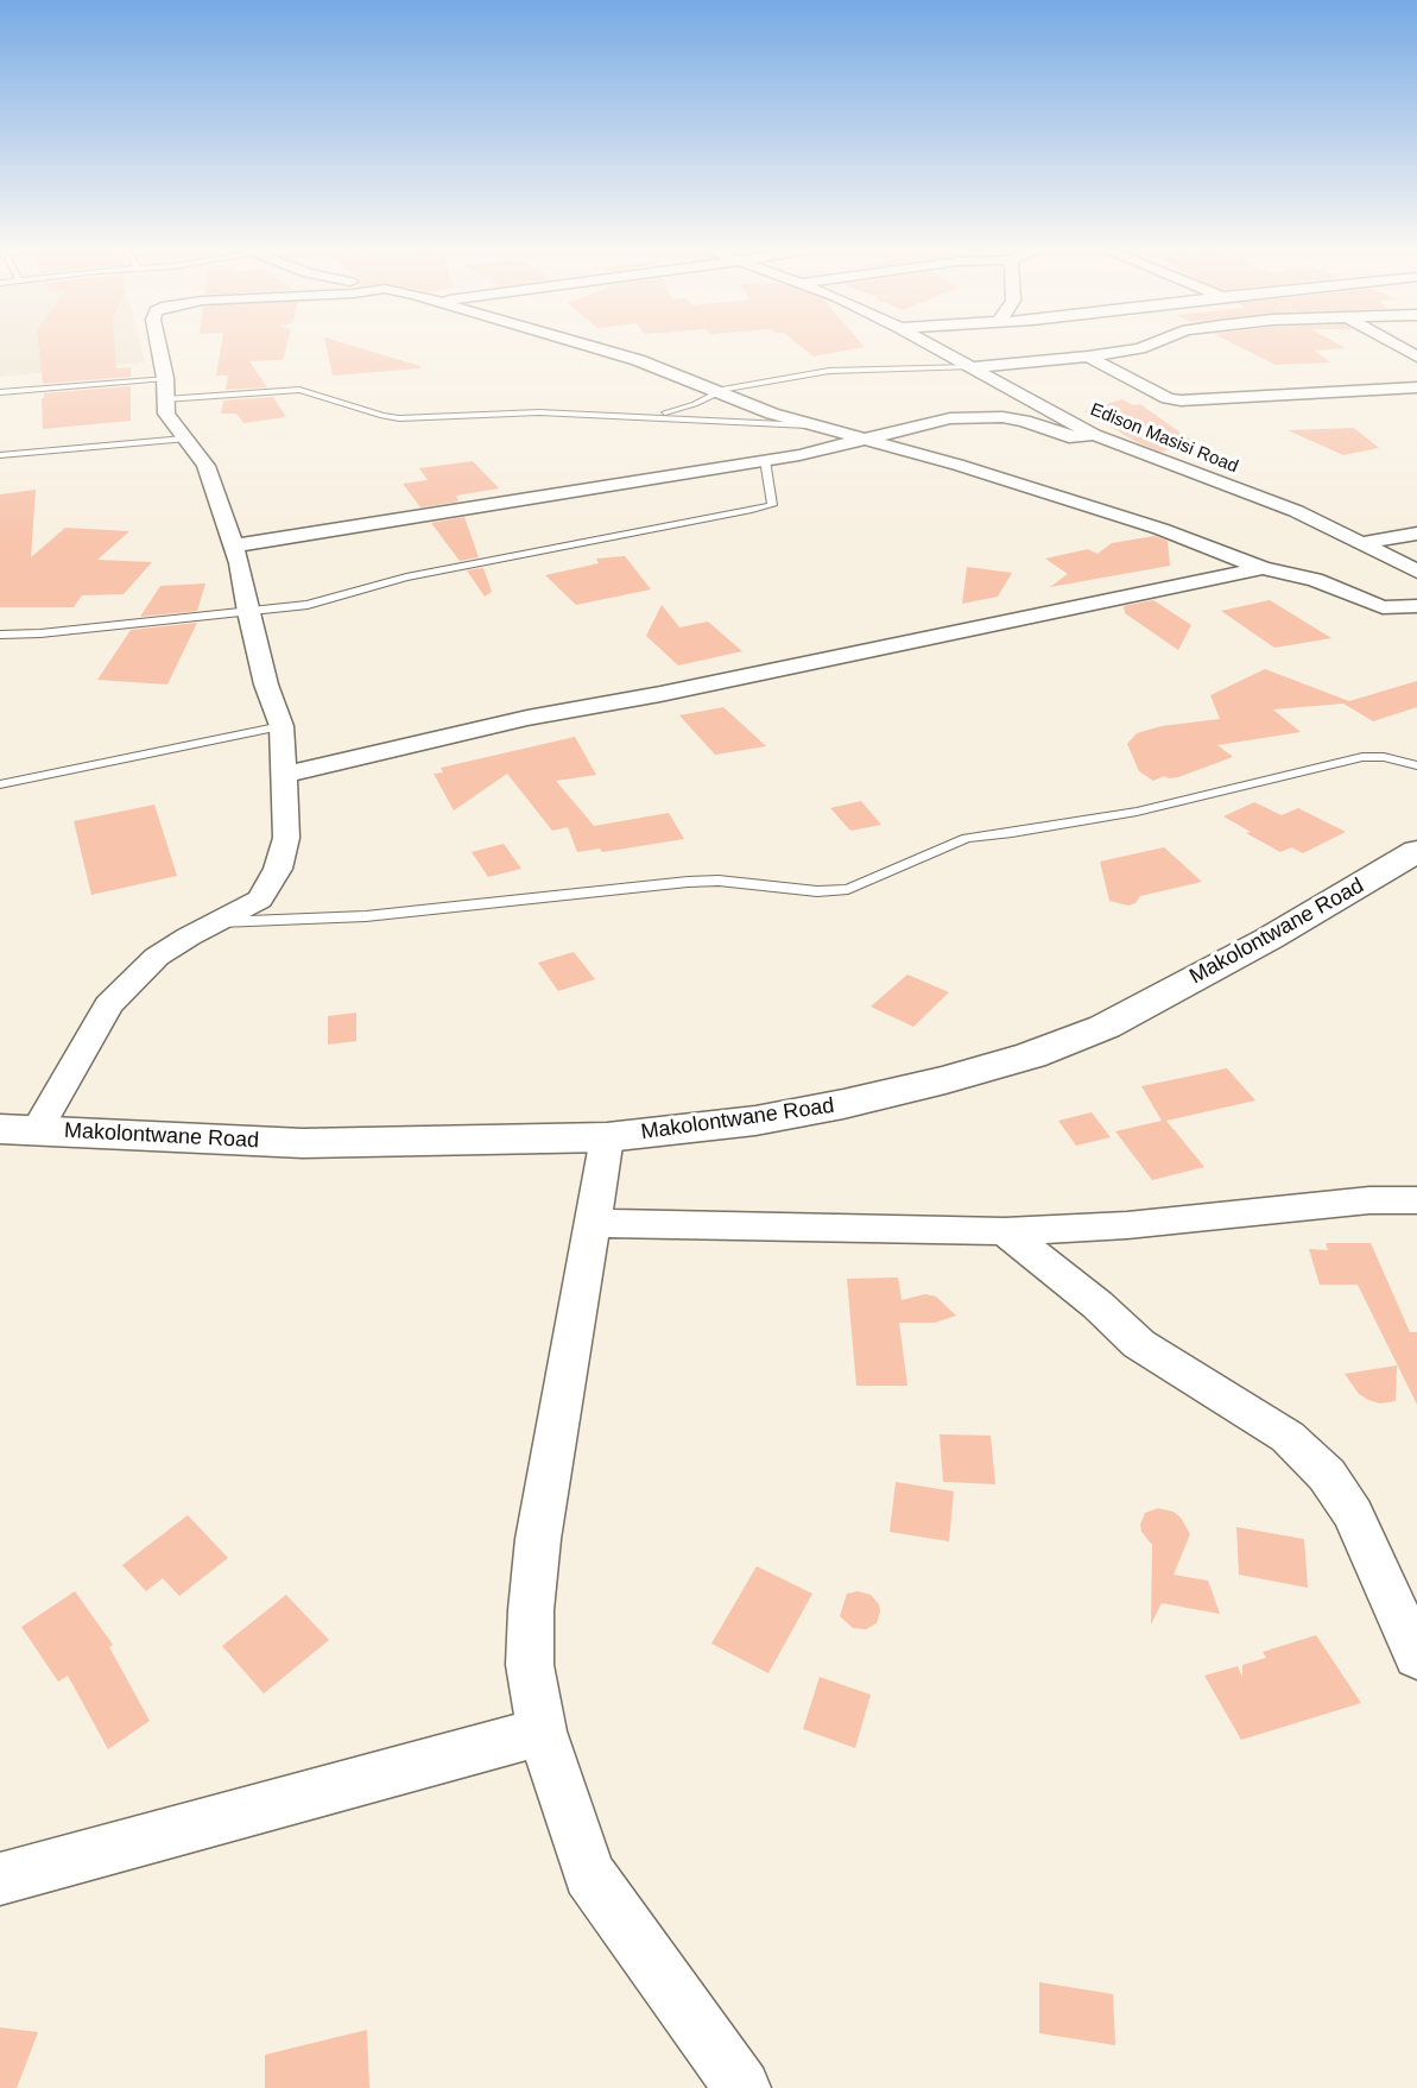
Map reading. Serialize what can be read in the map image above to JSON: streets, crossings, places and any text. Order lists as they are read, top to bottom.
{
  "streets": {
    "main road": ["Makolontwane Road"],
    "street": ["Edison Masisi Road"]
  }
}
